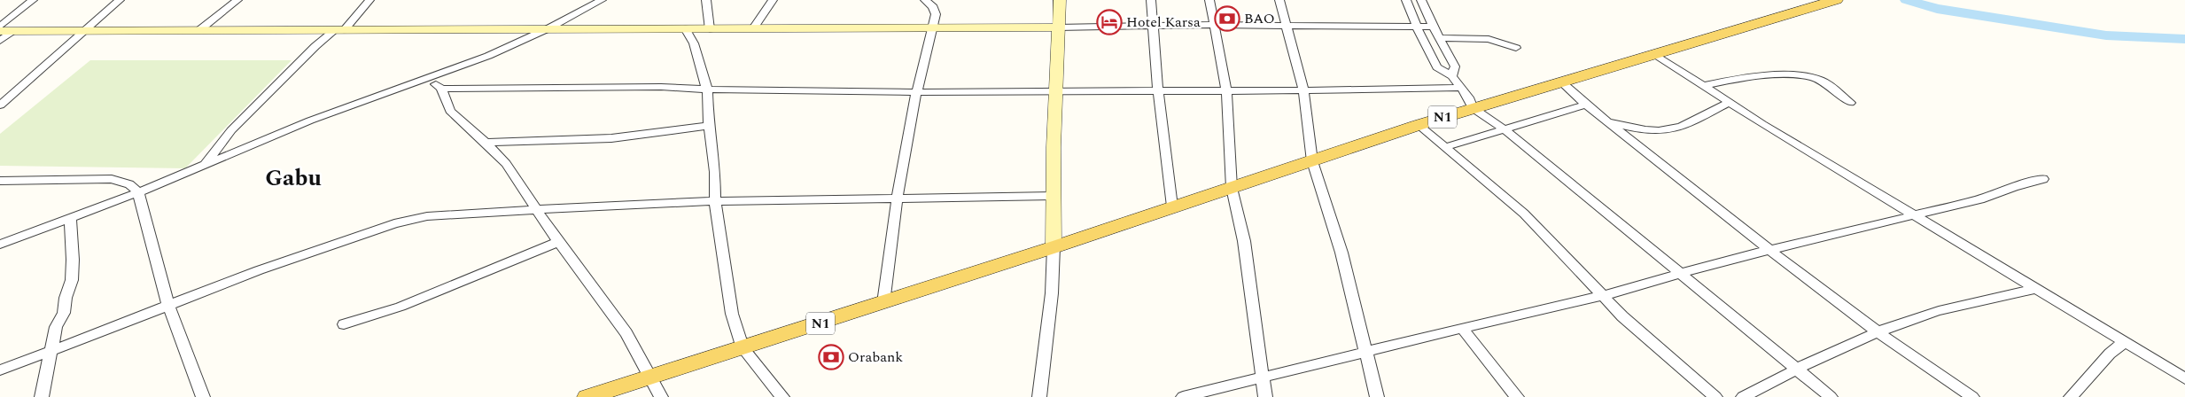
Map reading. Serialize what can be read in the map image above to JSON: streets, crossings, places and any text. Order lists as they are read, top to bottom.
{
  "streets": {
    "main road": ["N1"]
  },
  "districts": ["Gabu"],
  "places": {
    "bank": ["BAO", "Orabank"],
    "hotel": ["Hotel Karsa"]
  }
}
